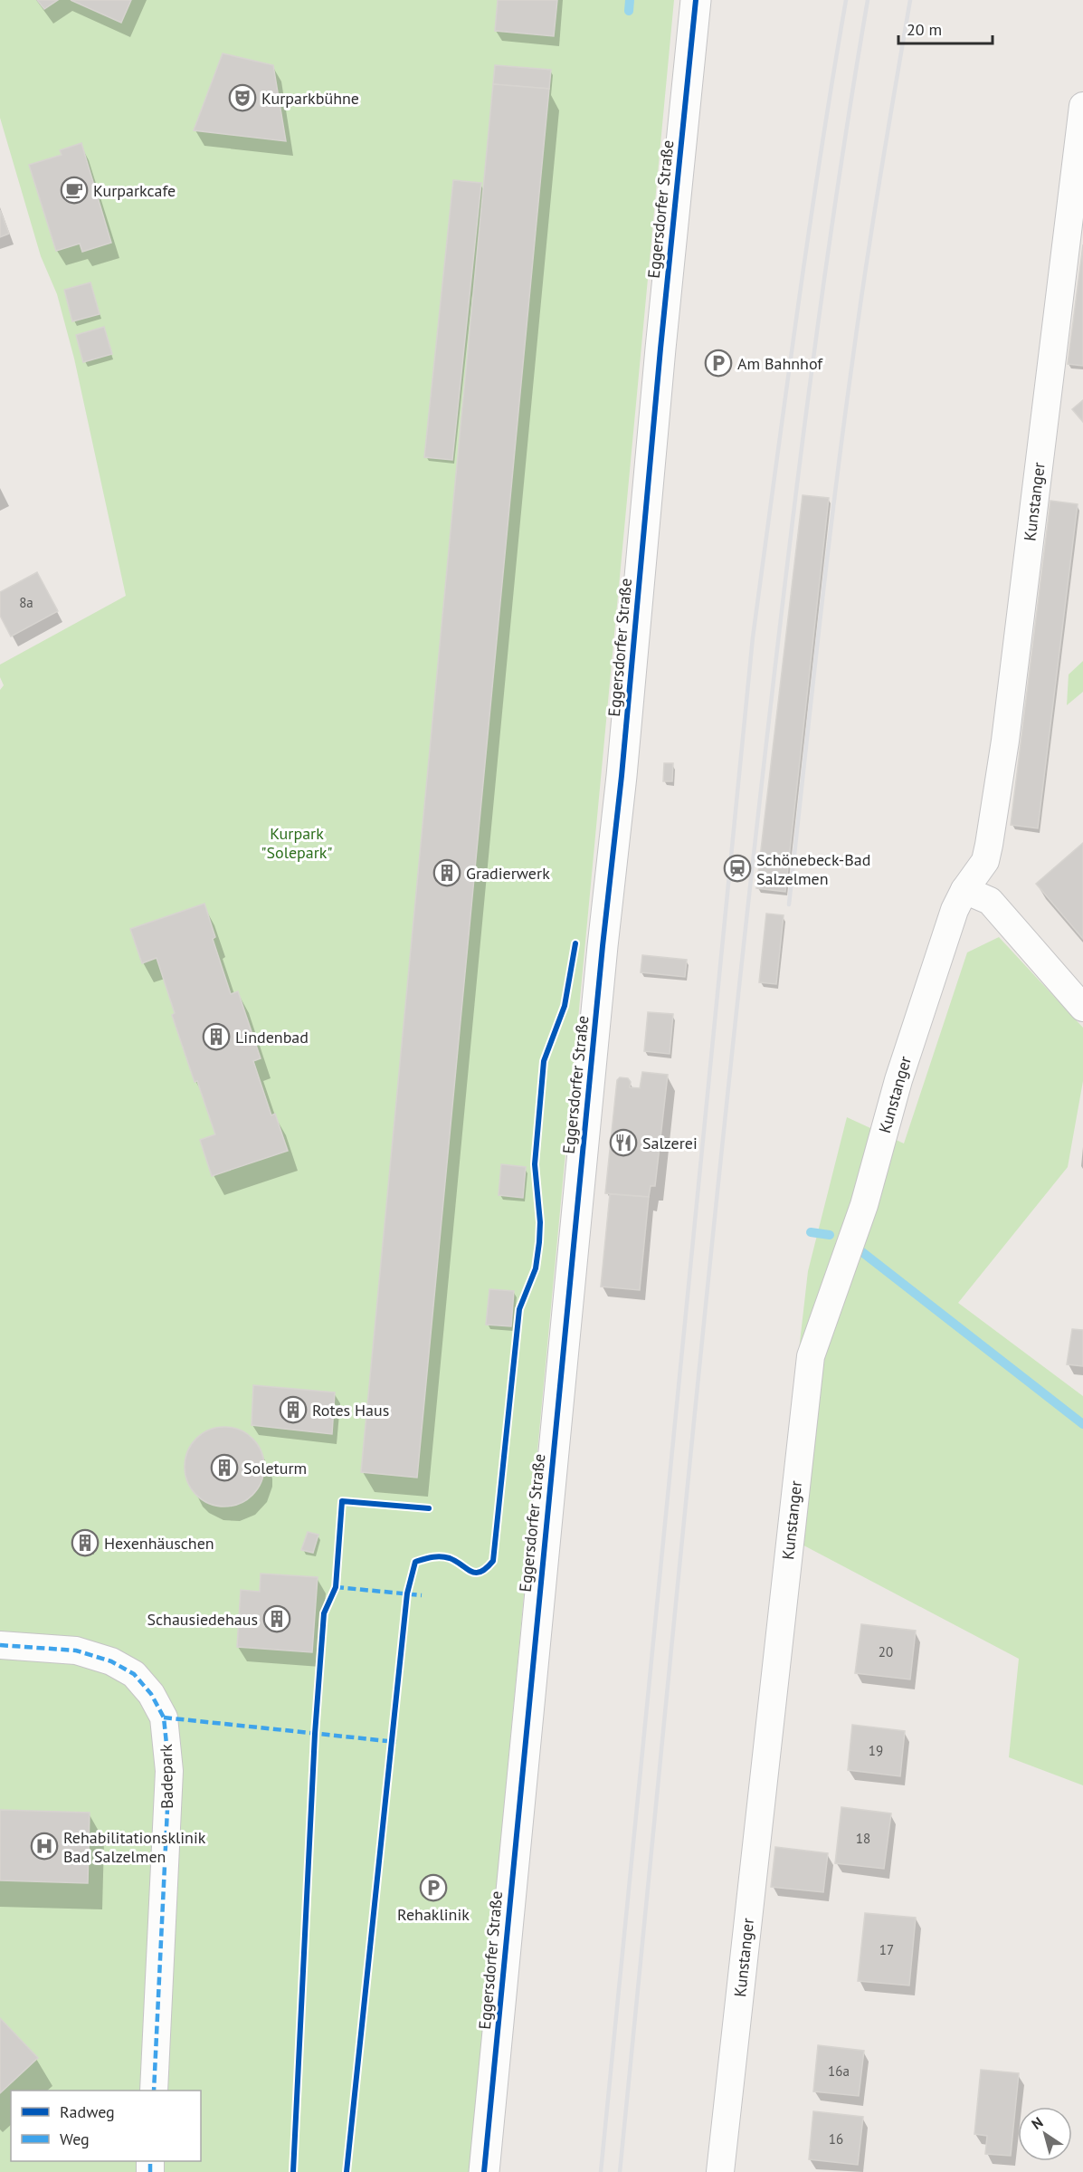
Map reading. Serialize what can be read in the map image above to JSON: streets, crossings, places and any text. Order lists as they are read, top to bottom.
{
  "streets": {
    "street": ["Eggersdorfer Straße", "Kunstanger", "Badepark"]
  },
  "parks": ["Kurpark \"Solepark\""],
  "places": {
    "theatre": ["Kurparkbühne"],
    "cafe": ["Kurparkcafe"],
    "parking": ["Am Bahnhof", "Rehaklinik"],
    "station": ["Schönebeck-Bad Salzelmen"],
    "building": [
      "Gradierwerk",
      "Lindenbad",
      "Rotes Haus",
      "Soleturm",
      "Hexenhäuschen",
      "Schausiedehaus"
    ],
    "restaurant": ["Salzerei"],
    "hospital": ["Rehabilitationsklinik Bad Salzelmen"]
  },
  "house_numbers": [
    "8a",
    "20",
    "19",
    "18",
    "17",
    "16a",
    "16"
  ],
  "legend": ["Radweg", "Weg"],
  "scale_bar": "20 m",
  "north": "top left"
}
